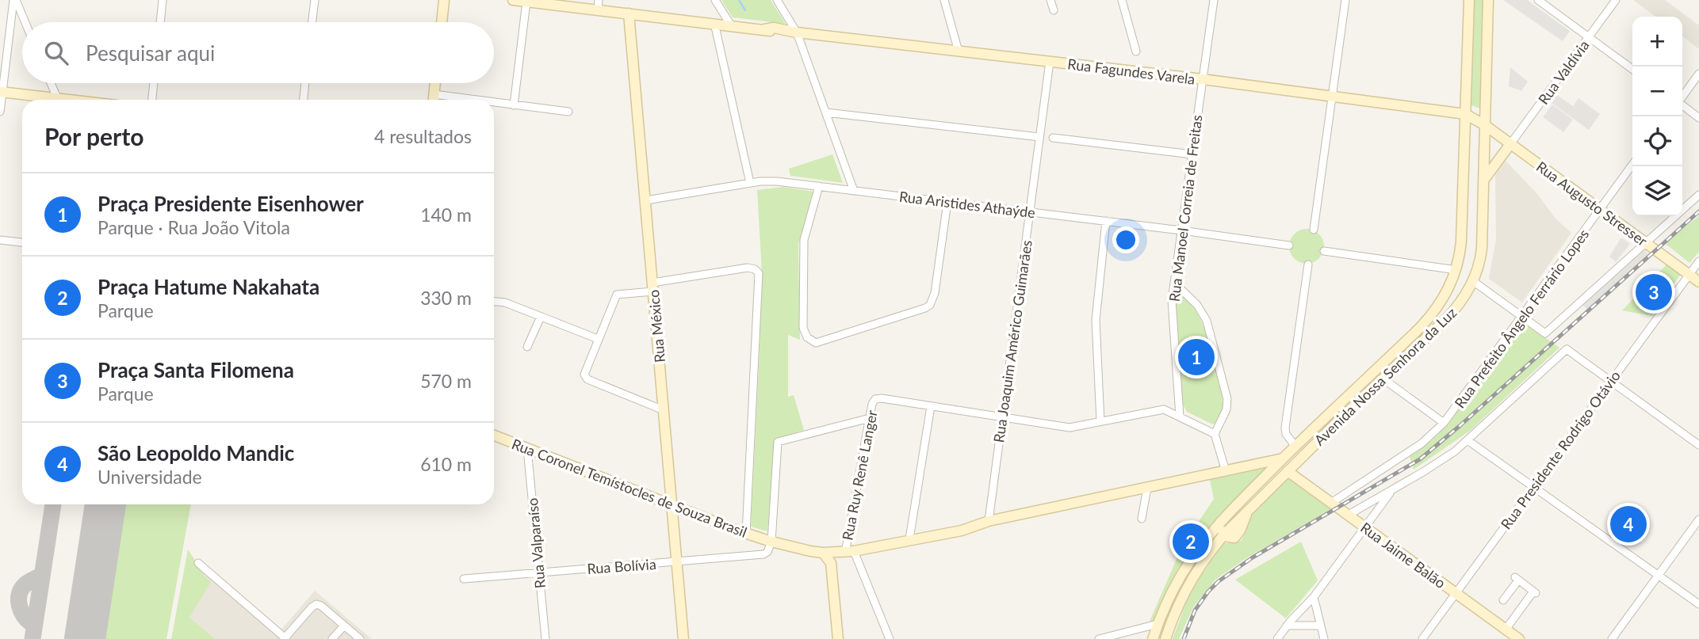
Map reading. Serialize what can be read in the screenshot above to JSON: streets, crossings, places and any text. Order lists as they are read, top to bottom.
{
  "streets": {
    "main road": [
      "Rua Fagundes Varela",
      "Rua Augusto Stresser",
      "Rua México",
      "Avenida Nossa Senhora da Luz",
      "Rua Coronel Temístocles de Souza Brasil",
      "Rua Jaime Balão"
    ],
    "street": [
      "Rua Valdívia",
      "Rua Aristides Athaýde",
      "Rua Manoel Correia de Freitas",
      "Rua Prefeito Ângelo Ferrário Lopes",
      "Rua Joaquim Américo Guimarães",
      "Rua Presidente Rodrigo Otávio",
      "Rua Ruy Renê Langer",
      "Rua Valparaíso",
      "Rua Bolívia"
    ]
  },
  "crossings": [
    ["Rua Fagundes Varela", "Rua Augusto Stresser"],
    ["Rua Fagundes Varela", "Rua Manoel Correia de Freitas"],
    ["Rua Fagundes Varela", "Rua México"],
    ["Rua Fagundes Varela", "Rua Joaquim Américo Guimarães"],
    ["Rua Fagundes Varela", "Avenida Nossa Senhora da Luz"],
    ["Rua Valdívia", "Rua Augusto Stresser"],
    ["Rua Augusto Stresser", "Rua Prefeito Ângelo Ferrário Lopes"],
    ["Rua Augusto Stresser", "Avenida Nossa Senhora da Luz"],
    ["Rua Augusto Stresser", "Rua Presidente Rodrigo Otávio"],
    ["Rua Aristides Athaýde", "Rua Manoel Correia de Freitas"],
    ["Rua Aristides Athaýde", "Rua México"],
    ["Rua Aristides Athaýde", "Rua Joaquim Américo Guimarães"],
    ["Rua Prefeito Ângelo Ferrário Lopes", "Rua Jaime Balão"],
    ["Rua México", "Rua Coronel Temístocles de Souza Brasil"],
    ["Rua México", "Rua Bolívia"],
    ["Rua Joaquim Américo Guimarães", "Rua Coronel Temístocles de Souza Brasil"],
    ["Avenida Nossa Senhora da Luz", "Rua Coronel Temístocles de Souza Brasil"],
    ["Avenida Nossa Senhora da Luz", "Rua Jaime Balão"],
    ["Rua Presidente Rodrigo Otávio", "Rua Jaime Balão"],
    ["Rua Ruy Renê Langer", "Rua Coronel Temístocles de Souza Brasil"],
    ["Rua Coronel Temístocles de Souza Brasil", "Rua Valparaíso"],
    ["Rua Coronel Temístocles de Souza Brasil", "Rua Bolívia"],
    ["Rua Valparaíso", "Rua Bolívia"]
  ],
  "page": {
    "map_buttons": ["+", "−"],
    "search": "Pesquisar aqui",
    "heading": ["Por perto", "4 resultados"],
    "list": [
      {
        "mark": "1",
        "name": "Praça Presidente Eisenhower",
        "note": "Parque · Rua João Vitola",
        "value": "140 m"
      },
      {
        "mark": "2",
        "name": "Praça Hatume Nakahata",
        "note": "Parque",
        "value": "330 m"
      },
      {
        "mark": "3",
        "name": "Praça Santa Filomena",
        "note": "Parque",
        "value": "570 m"
      },
      {
        "mark": "4",
        "name": "São Leopoldo Mandic",
        "note": "Universidade",
        "value": "610 m"
      }
    ],
    "pins": [
      "3",
      "1",
      "4",
      "2"
    ]
  }
}
